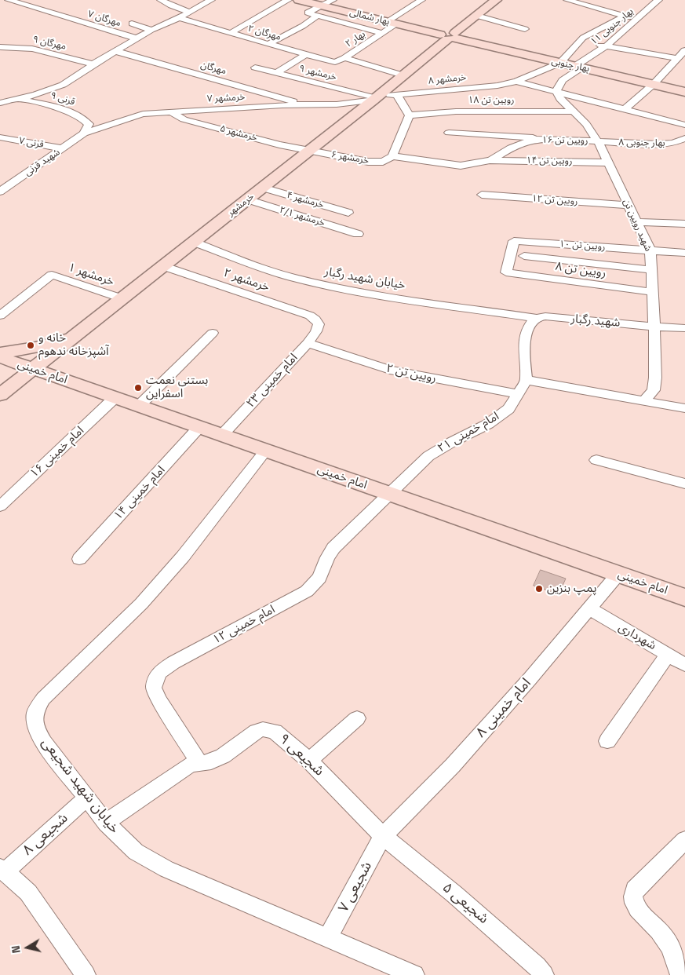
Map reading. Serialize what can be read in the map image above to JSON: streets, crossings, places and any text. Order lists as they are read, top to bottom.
{
  "streets": {
    "street": [
      "بهار شمالی",
      "مهرگان ۷",
      "بهار جنوبی ۱۱",
      "مهرگان ۲",
      "بهار ۲",
      "مهرگان ۹",
      "بهار جنوبی",
      "مهرگان",
      "خرمشهر ۹",
      "خرمشهر ۸",
      "خرمشهر ۷",
      "قرنی ۹",
      "رویین تن ۱۸",
      "خرمشهر ۵",
      "رویین تن ۱۶",
      "قرنی ۷",
      "بهار جنوبی ۸",
      "خرمشهر ۶",
      "رویین تن ۱۴",
      "شهید قرنی",
      "خرمشهر ۴",
      "رویین تن ۱۲",
      "خرمشهر",
      "خرمشهر ۲/۱",
      "شهید رویین تن",
      "رویین تن ۱۰",
      "رویین تن ۸",
      "خرمشهر ۱",
      "خیابان شهید رگبار",
      "خرمشهر ۲",
      "شهید رگبار",
      "امام خمینی",
      "رویین تن ۲",
      "امام خمینی ۲۳",
      "امام خمینی ۲۱",
      "امام خمینی ۱۶",
      "امام خمینی ۱۴",
      "امام خمینی ۱۲",
      "شهرداری",
      "امام خمینی ۸",
      "شجیعی ۹",
      "خیابان شهید شجیعی",
      "شجیعی ۸",
      "شجیعی ۷",
      "شجیعی ۵"
    ]
  },
  "crossings": [
    ["بهار شمالی", "بهار ۲"],
    ["بهار شمالی", "بهار جنوبی"],
    ["بهار شمالی", "خرمشهر"],
    ["بهار جنوبی ۱۱", "بهار جنوبی"],
    ["بهار جنوبی ۱۱", "شهید رویین تن"],
    ["مهرگان ۲", "بهار ۲"],
    ["بهار جنوبی", "خرمشهر"],
    ["مهرگان", "خرمشهر ۷"],
    ["خرمشهر ۹", "خرمشهر ۸"],
    ["خرمشهر ۹", "خرمشهر ۷"],
    ["خرمشهر ۹", "خرمشهر"],
    ["خرمشهر ۸", "خرمشهر ۷"],
    ["خرمشهر ۸", "خرمشهر"],
    ["خرمشهر ۷", "قرنی ۹"],
    ["خرمشهر ۷", "خرمشهر ۵"],
    ["خرمشهر ۷", "شهید قرنی"],
    ["خرمشهر ۷", "خرمشهر"],
    ["قرنی ۹", "شهید قرنی"],
    ["رویین تن ۱۸", "شهید رویین تن"],
    ["خرمشهر ۵", "خرمشهر ۶"],
    ["خرمشهر ۵", "خرمشهر"],
    ["رویین تن ۱۶", "بهار جنوبی ۸"],
    ["رویین تن ۱۶", "رویین تن ۱۴"],
    ["رویین تن ۱۶", "شهید رویین تن"],
    ["قرنی ۷", "شهید قرنی"],
    ["بهار جنوبی ۸", "شهید رویین تن"],
    ["خرمشهر ۶", "خرمشهر"],
    ["رویین تن ۱۴", "شهید رویین تن"],
    ["خرمشهر ۴", "خرمشهر"],
    ["رویین تن ۱۲", "شهید رویین تن"],
    ["خرمشهر", "خرمشهر ۲/۱"],
    ["خرمشهر", "خرمشهر ۱"],
    ["خرمشهر", "خیابان شهید رگبار"],
    ["خرمشهر", "خرمشهر ۲"],
    ["خرمشهر", "امام خمینی"],
    ["شهید رویین تن", "رویین تن ۱۰"],
    ["شهید رویین تن", "رویین تن ۸"],
    ["شهید رویین تن", "شهید رگبار"],
    ["رویین تن ۱۰", "رویین تن ۸"],
    ["خیابان شهید رگبار", "شهید رگبار"],
    ["خرمشهر ۲", "امام خمینی ۲۳"],
    ["امام خمینی", "امام خمینی ۲۳"],
    ["امام خمینی", "امام خمینی ۲۱"],
    ["امام خمینی", "امام خمینی ۱۶"],
    ["امام خمینی", "امام خمینی ۱۴"],
    ["امام خمینی", "امام خمینی ۱۲"],
    ["امام خمینی", "امام خمینی ۸"],
    ["امام خمینی", "خیابان شهید شجیعی"],
    ["رویین تن ۲", "امام خمینی ۲۳"],
    ["رویین تن ۲", "امام خمینی ۲۱"],
    ["امام خمینی ۲۱", "امام خمینی ۱۲"],
    ["امام خمینی ۱۲", "شجیعی ۹"],
    ["شهرداری", "امام خمینی ۸"],
    ["امام خمینی ۸", "شجیعی ۹"],
    ["امام خمینی ۸", "شجیعی ۷"],
    ["امام خمینی ۸", "شجیعی ۵"],
    ["شجیعی ۹", "خیابان شهید شجیعی"],
    ["شجیعی ۹", "شجیعی ۷"],
    ["شجیعی ۹", "شجیعی ۵"],
    ["خیابان شهید شجیعی", "شجیعی ۸"],
    ["خیابان شهید شجیعی", "شجیعی ۷"],
    ["شجیعی ۷", "شجیعی ۵"]
  ],
  "places": ["خانه و آشپزخانه ندهوم", "بستنی نعمت اسفراین", "پمپ بنزین"],
  "north": "left"
}
